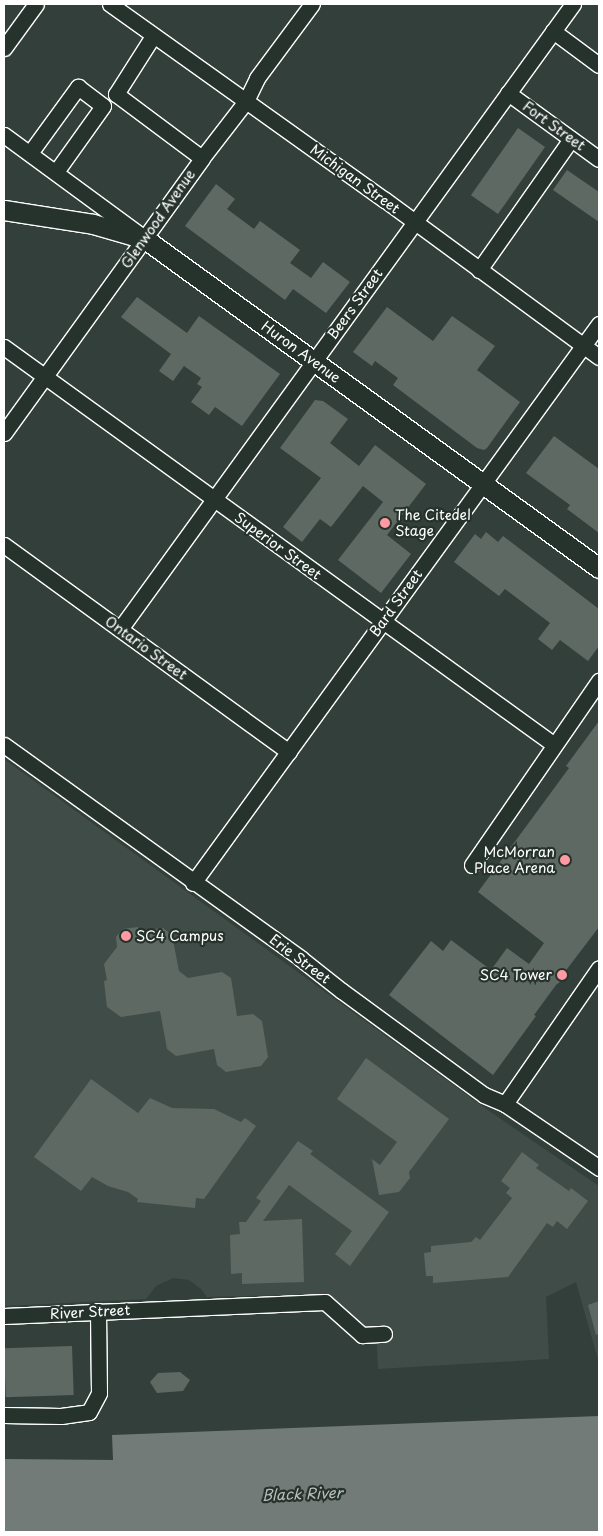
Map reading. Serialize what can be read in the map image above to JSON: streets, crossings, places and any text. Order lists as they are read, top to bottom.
{
  "streets": {
    "main road": ["Huron Avenue"],
    "street": [
      "Fort Street",
      "Michigan Street",
      "Glenwood Avenue",
      "Beers Street",
      "Superior Street",
      "Bard Street",
      "Ontario Street",
      "Erie Street",
      "River Street"
    ]
  },
  "crossings": [
    ["Fort Street", "Beers Street"],
    ["Michigan Street", "Glenwood Avenue"],
    ["Michigan Street", "Beers Street"],
    ["Michigan Street", "Bard Street"],
    ["Glenwood Avenue", "Huron Avenue"],
    ["Glenwood Avenue", "Superior Street"],
    ["Beers Street", "Huron Avenue"],
    ["Beers Street", "Superior Street"],
    ["Beers Street", "Ontario Street"],
    ["Huron Avenue", "Bard Street"],
    ["Superior Street", "Bard Street"],
    ["Bard Street", "Ontario Street"],
    ["Bard Street", "Erie Street"]
  ],
  "water": ["Black River"],
  "places": [
    "The Citedel Stage",
    "McMorran Place Arena",
    "SC4 Campus",
    "SC4 Tower"
  ]
}
